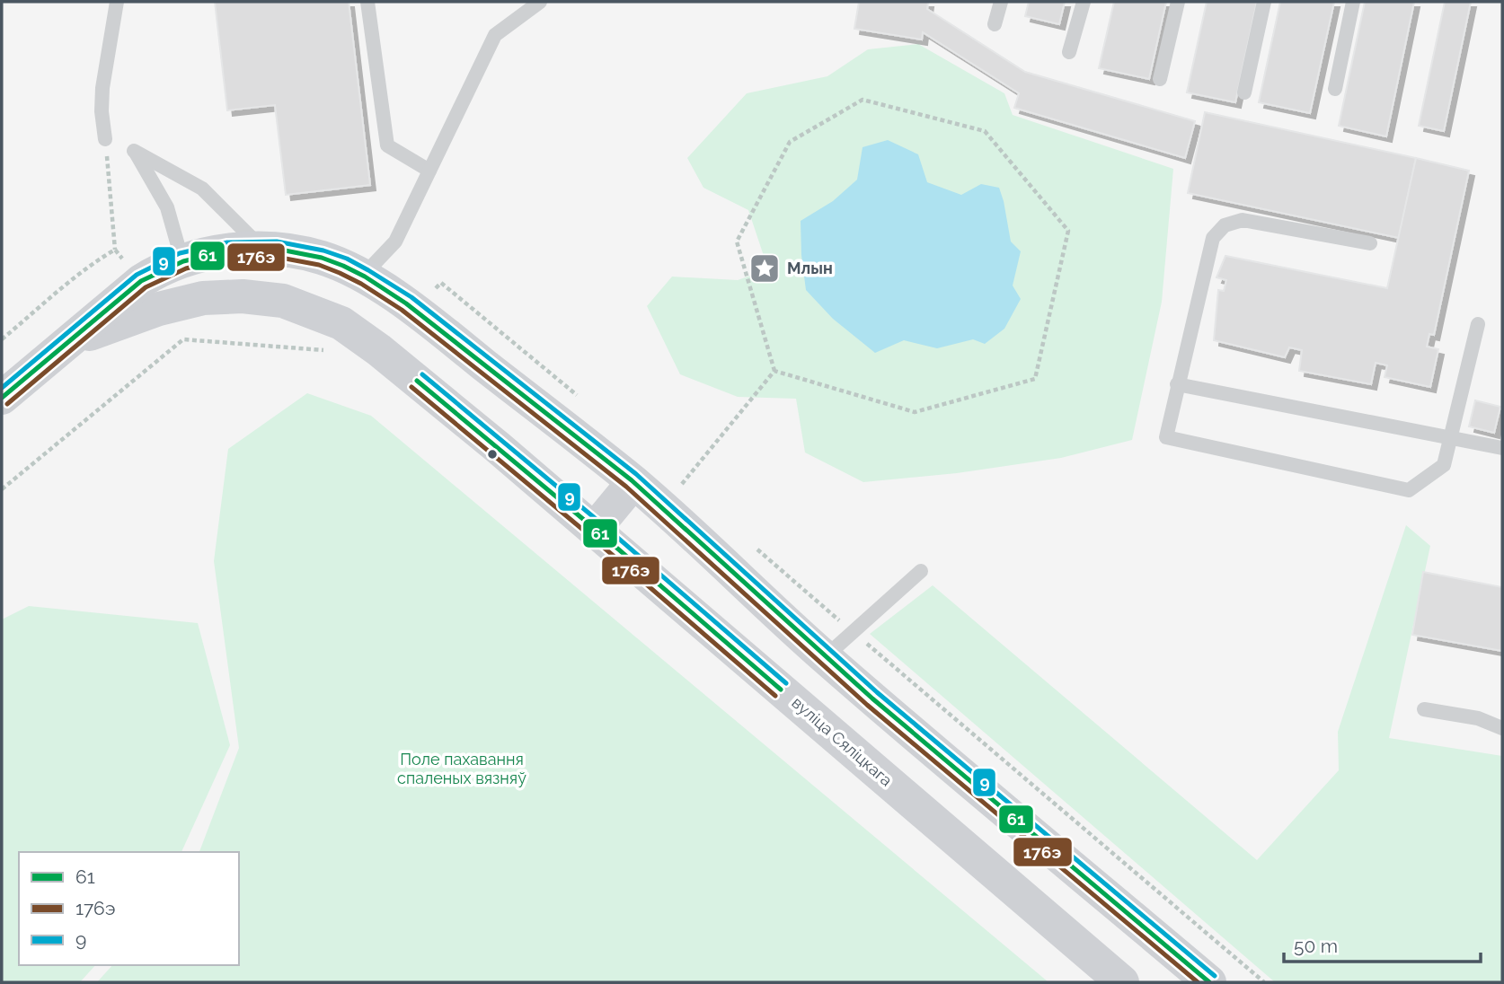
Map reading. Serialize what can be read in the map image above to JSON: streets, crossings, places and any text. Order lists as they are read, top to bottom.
{
  "streets": {
    "main road": ["вуліца Сяліцкага"]
  },
  "parks": ["Поле пахавання спаленых вязняў"],
  "places": {
    "place": ["Млын"]
  },
  "lines": ["transit line 9", "transit line 61", "transit line 176э"],
  "legend": ["61", "176э", "9"],
  "scale_bar": "50 m"
}
